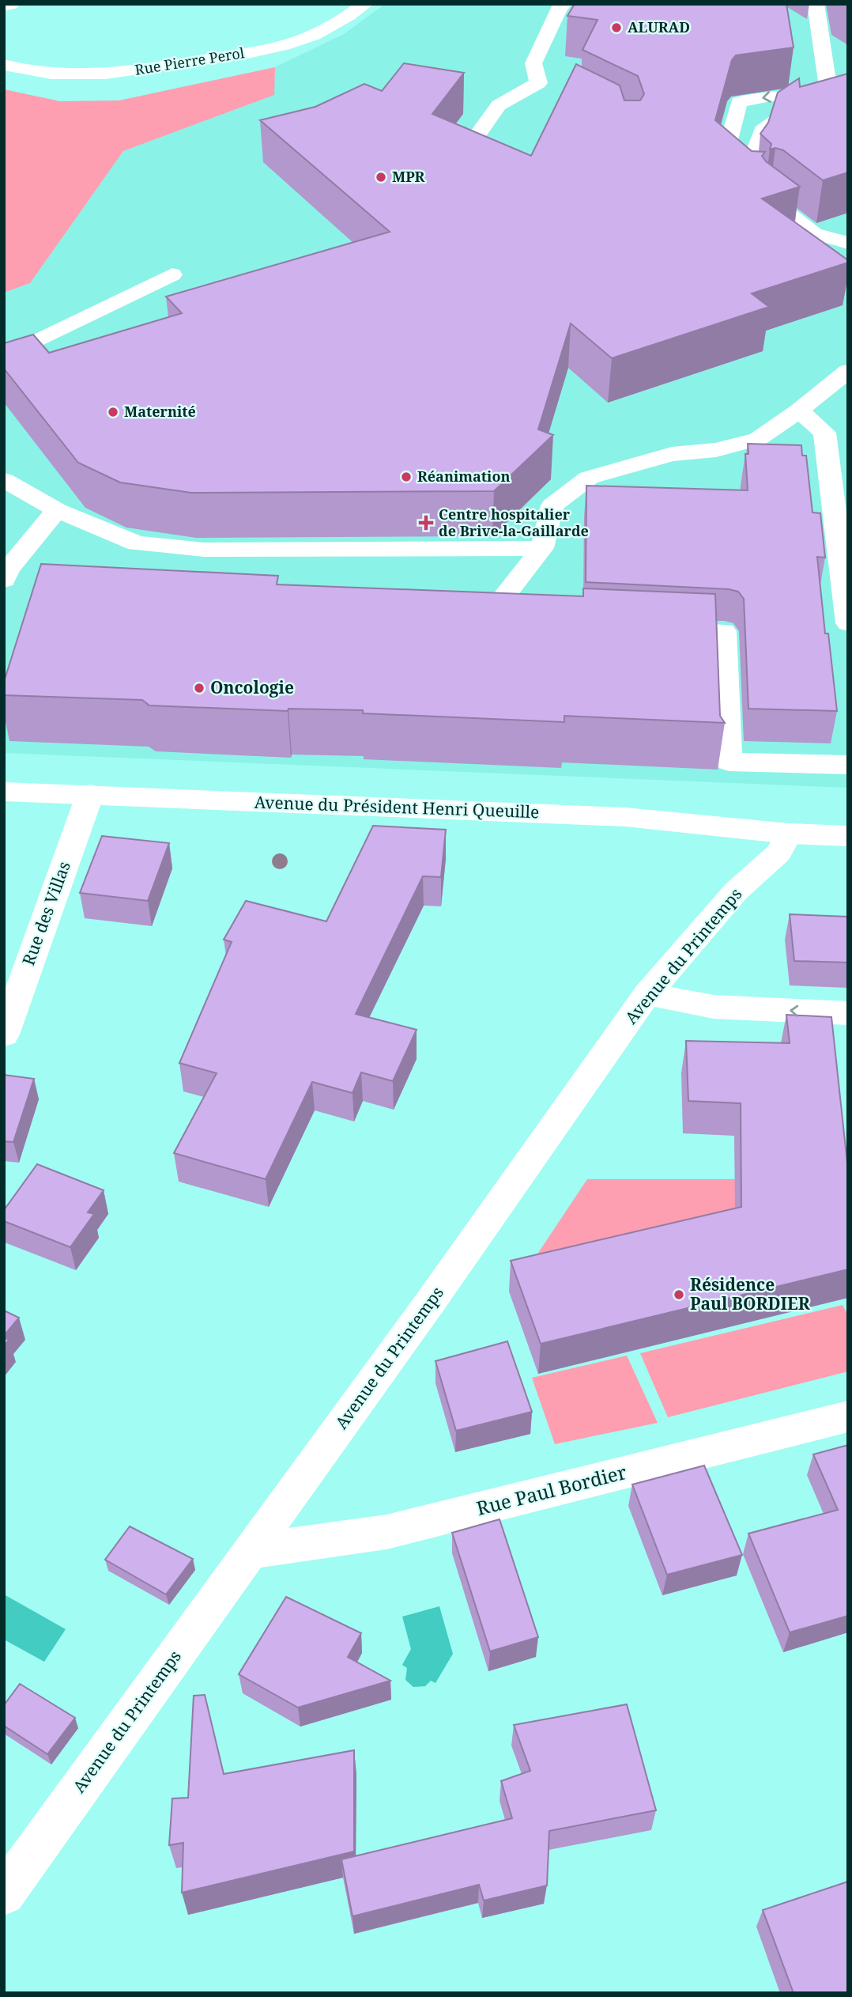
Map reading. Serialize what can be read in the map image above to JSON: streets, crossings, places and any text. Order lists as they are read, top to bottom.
{
  "streets": {
    "street": [
      "Rue Pierre Perol",
      "Avenue du Président Henri Queuille",
      "Rue des Villas",
      "Avenue du Printemps",
      "Rue Paul Bordier"
    ]
  },
  "crossings": [
    ["Avenue du Président Henri Queuille", "Rue des Villas"],
    ["Avenue du Président Henri Queuille", "Avenue du Printemps"],
    ["Avenue du Printemps", "Rue Paul Bordier"]
  ],
  "places": {
    "other": [
      "ALURAD",
      "MPR",
      "Maternité",
      "Réanimation",
      "Oncologie",
      "Résidence Paul BORDIER"
    ],
    "health": ["Centre hospitalier de Brive-la-Gaillarde"]
  }
}
